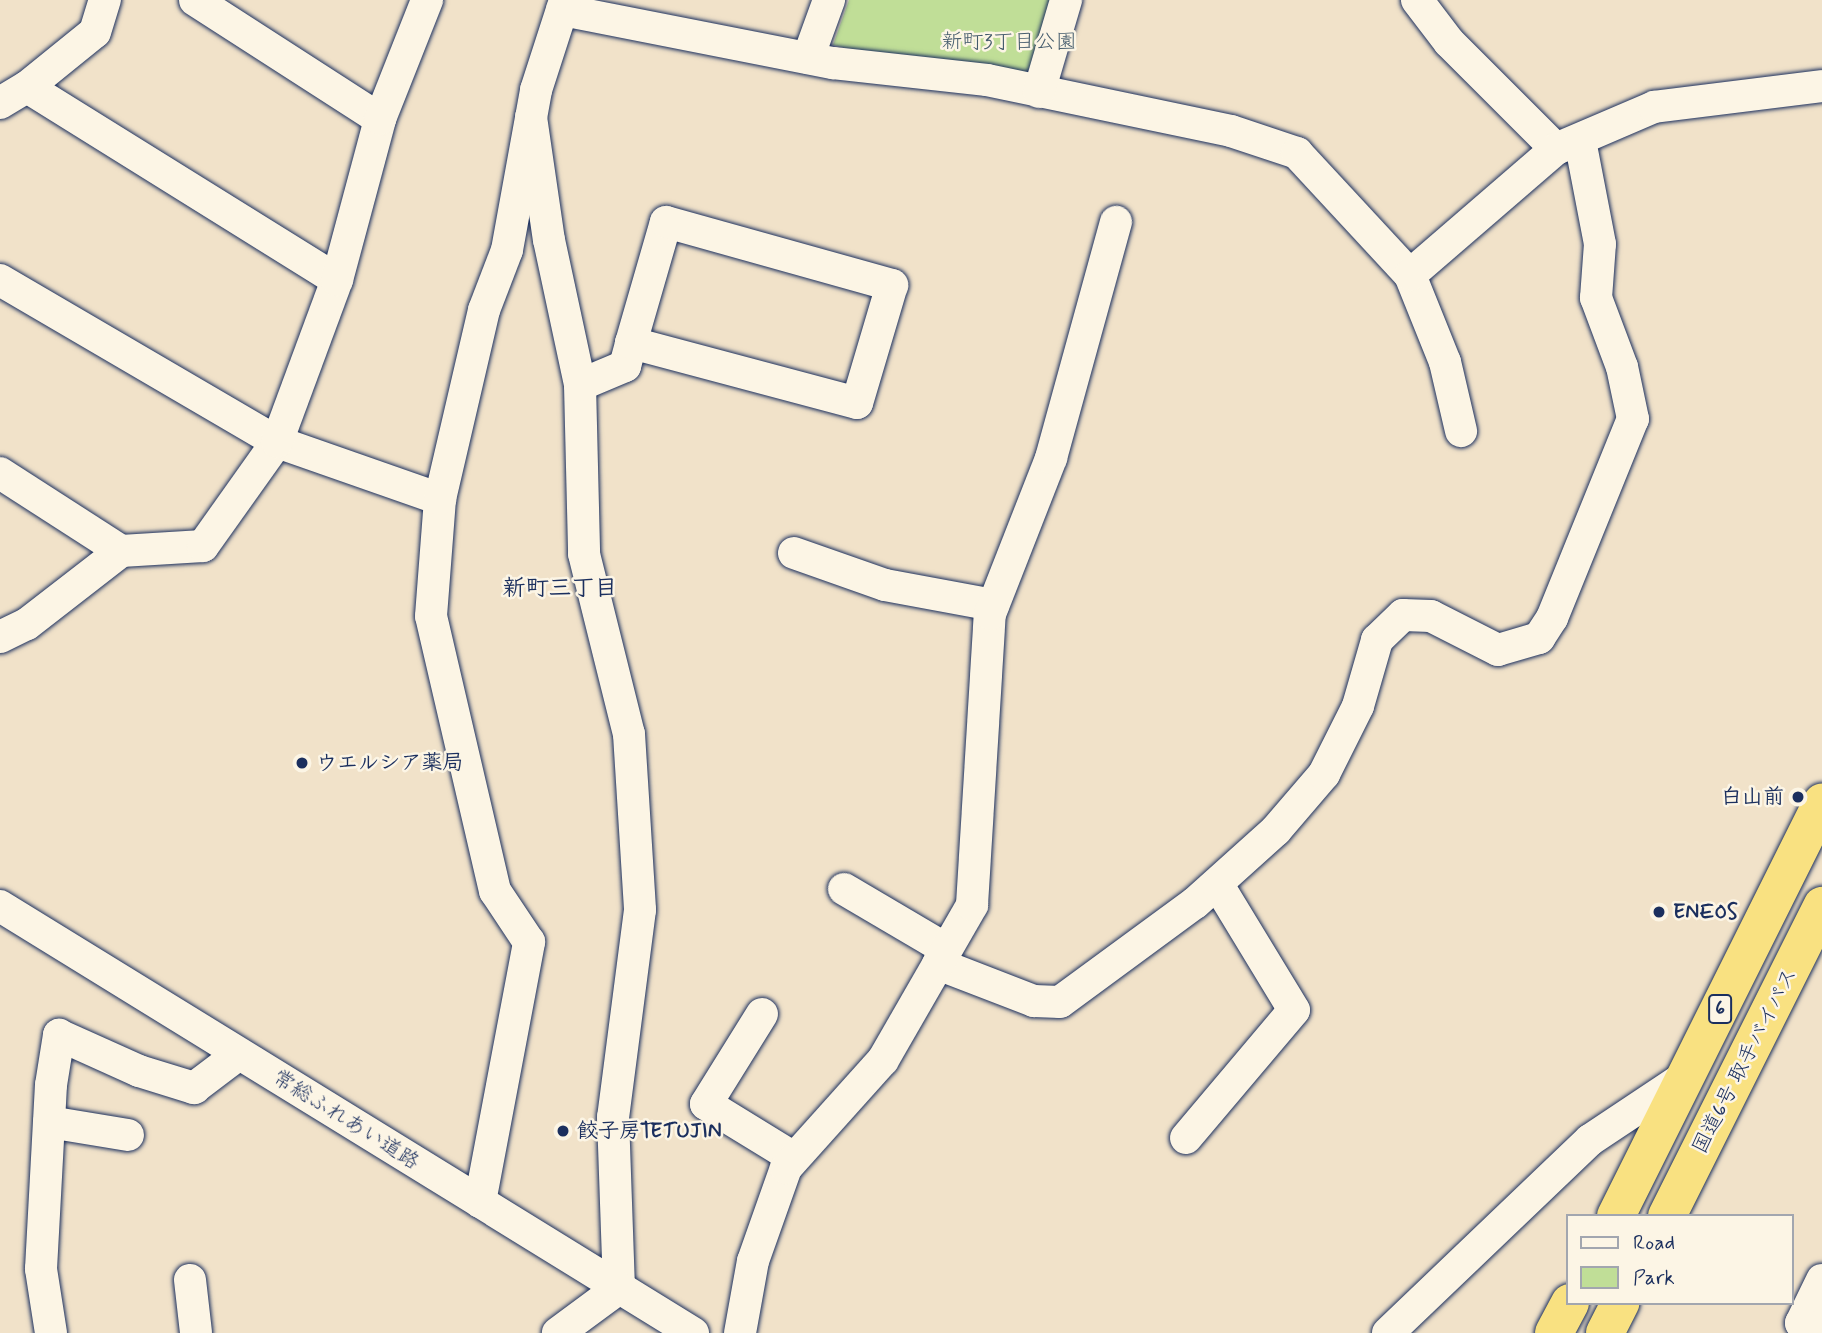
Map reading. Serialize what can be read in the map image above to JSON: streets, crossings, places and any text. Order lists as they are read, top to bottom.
{
  "streets": {
    "highway": ["6", "国道6号 取手バイパス"],
    "street": ["常総ふれあい道路"]
  },
  "districts": ["新町三丁目"],
  "parks": ["新町3丁目公園"],
  "places": [
    "ウエルシア薬局",
    "白山前",
    "ENEOS",
    "餃子房TETUJIN"
  ],
  "legend": ["Road", "Park"]
}
